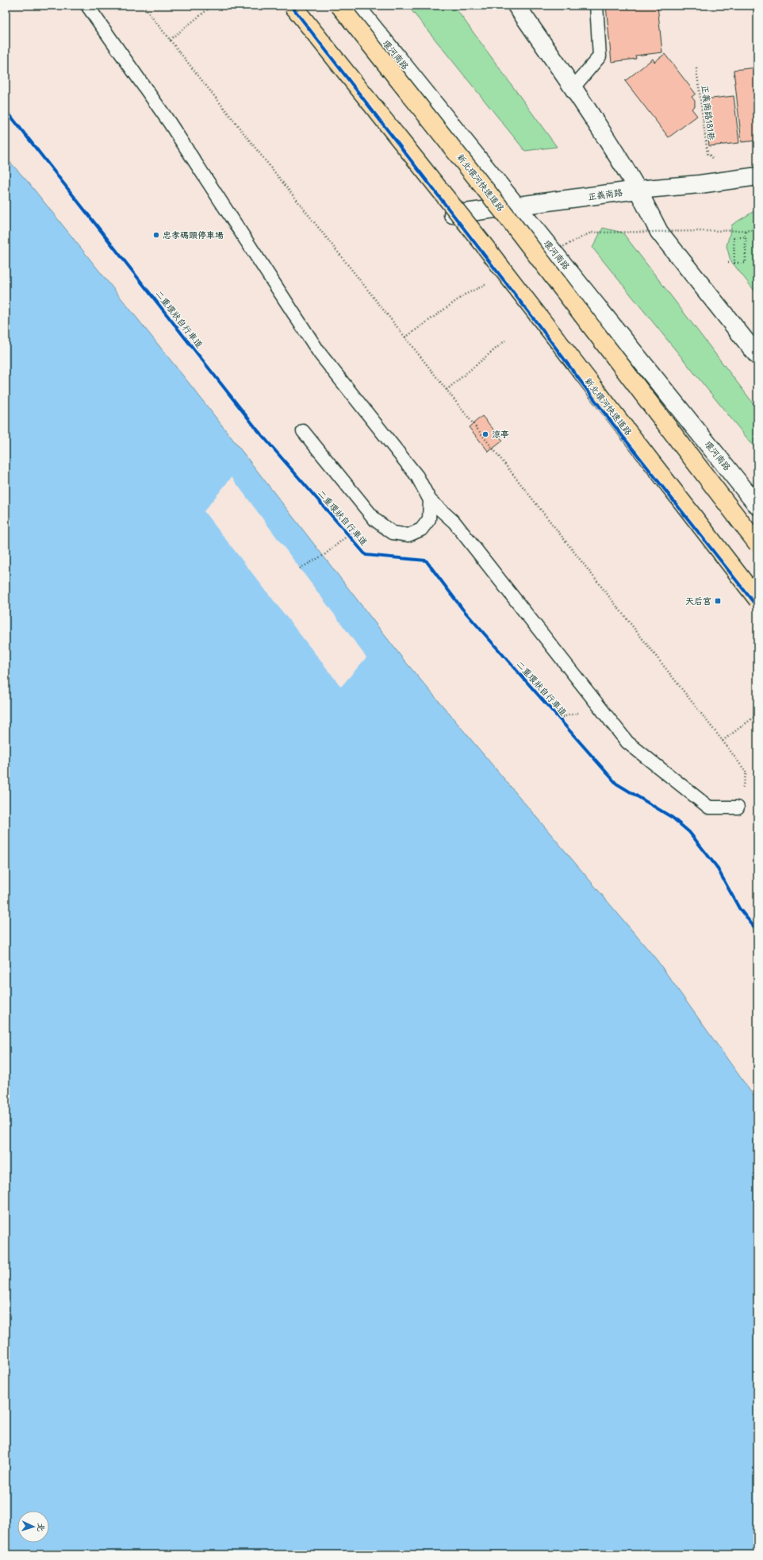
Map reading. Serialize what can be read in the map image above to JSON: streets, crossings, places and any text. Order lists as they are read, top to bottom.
{
  "streets": {
    "highway": ["新北環河快速道路"],
    "street": ["環河南路", "正義南路"],
    "path": ["正義南路181巷"],
    "cycle path": ["二重環狀自行車道"]
  },
  "crossings": [
    ["環河南路", "正義南路"]
  ],
  "places": {
    "other": ["忠孝碼頭停車場", "涼亭"],
    "transit": ["天后宮"]
  },
  "north": "right"
}
